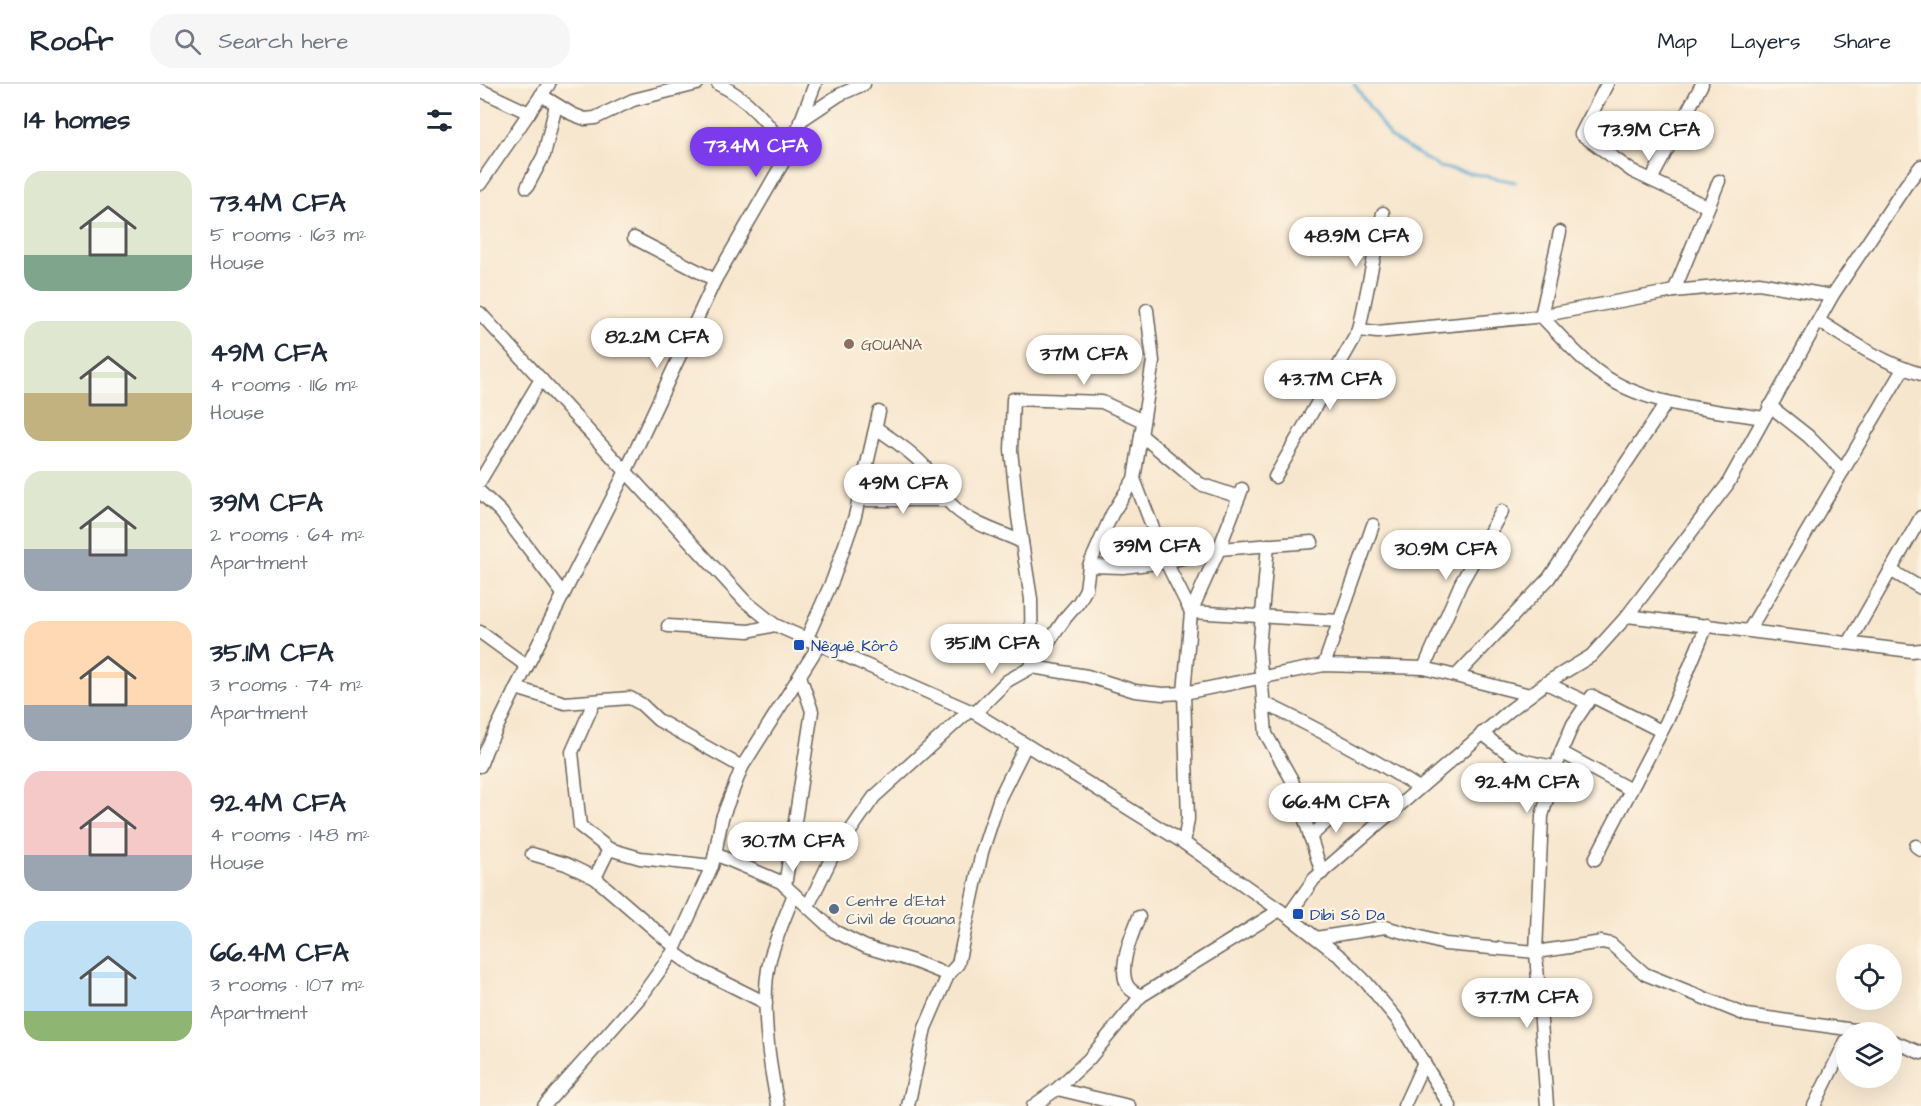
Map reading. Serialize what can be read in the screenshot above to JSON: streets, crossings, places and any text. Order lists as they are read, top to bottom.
{
  "places": {
    "other": ["GOUANA", "Centre d'Etat Civil de Gouana"],
    "transit": ["Nêguê Kôrô", "Dibi Sô Da"]
  },
  "page": {
    "header": "Roofr",
    "search": "Search here",
    "nav": ["Map", "Layers", "Share"],
    "heading": "14 homes",
    "price": [
      "73.9M CFA",
      "73.4M CFA",
      "48.9M CFA",
      "82.2M CFA",
      "37M CFA",
      "43.7M CFA",
      "49M CFA",
      "39M CFA",
      "30.9M CFA",
      "35.1M CFA",
      "92.4M CFA",
      "66.4M CFA",
      "30.7M CFA",
      "37.7M CFA"
    ],
    "list": [
      {
        "name": "73.4M CFA",
        "note": "5 rooms · 163 m² · House"
      },
      {
        "name": "49M CFA",
        "note": "4 rooms · 116 m² · House"
      },
      {
        "name": "39M CFA",
        "note": "2 rooms · 64 m² · Apartment"
      },
      {
        "name": "35.1M CFA",
        "note": "3 rooms · 74 m² · Apartment"
      },
      {
        "name": "92.4M CFA",
        "note": "4 rooms · 148 m² · House"
      },
      {
        "name": "66.4M CFA",
        "note": "3 rooms · 107 m² · Apartment"
      }
    ]
  }
}
